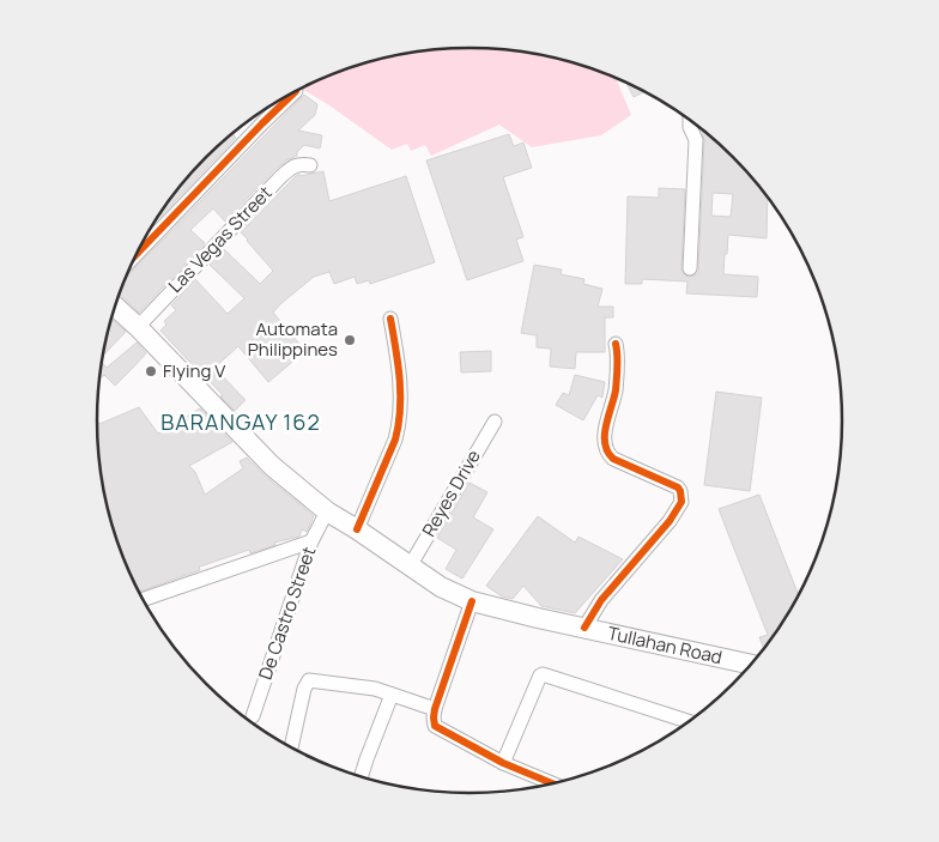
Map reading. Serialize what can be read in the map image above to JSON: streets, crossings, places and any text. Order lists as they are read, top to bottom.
{
  "streets": {
    "main road": ["Tullahan Road"],
    "street": ["Las Vegas Street", "Reyes Drive", "De Castro Street"]
  },
  "crossings": [
    ["Las Vegas Street", "Tullahan Road"],
    ["Reyes Drive", "Tullahan Road"],
    ["De Castro Street", "Tullahan Road"]
  ],
  "districts": ["BARANGAY 162"],
  "places": ["Automata Philippines", "Flying V"]
}
